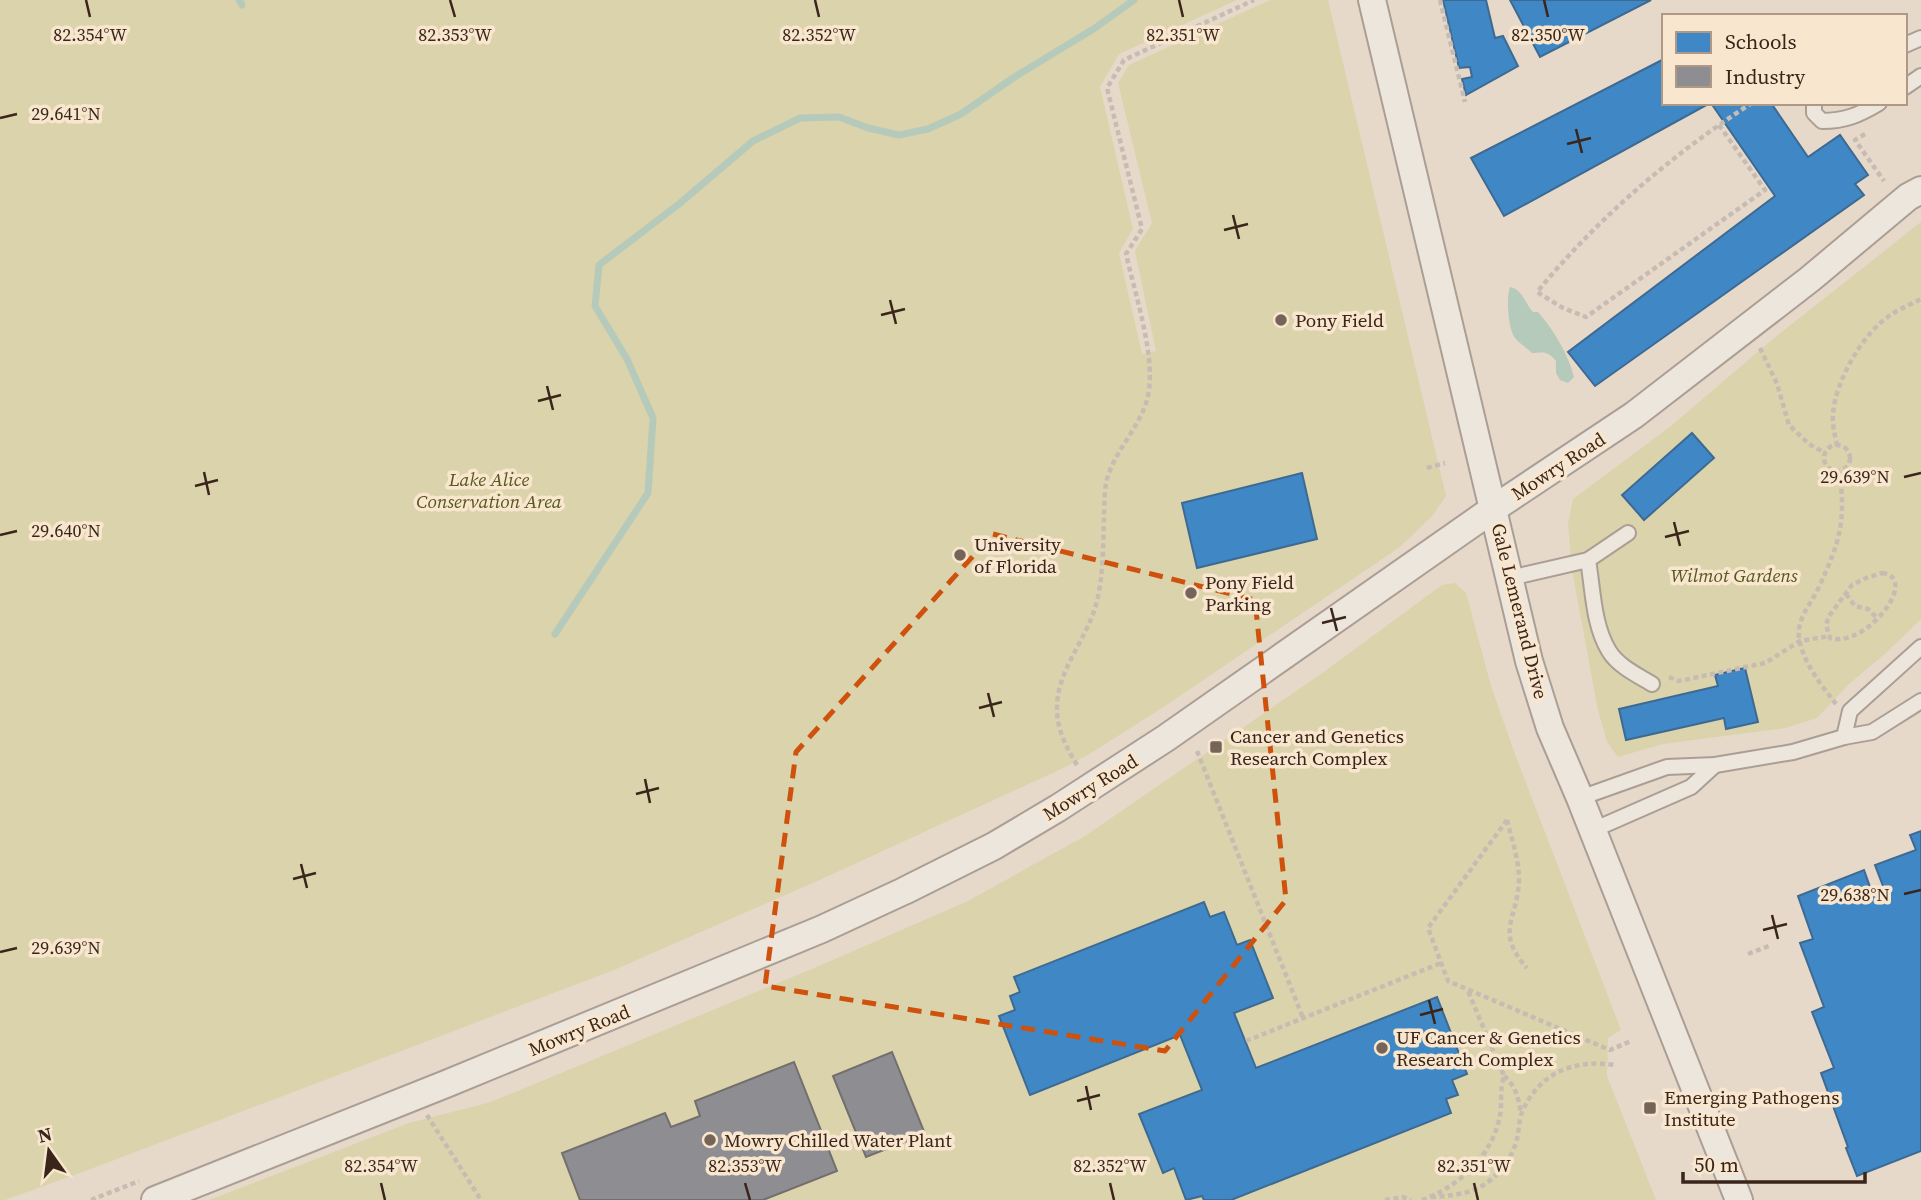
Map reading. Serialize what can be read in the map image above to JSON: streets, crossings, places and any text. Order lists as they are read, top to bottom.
{
  "streets": {
    "street": ["Mowry Road", "Gale Lemerand Drive"]
  },
  "crossings": [
    ["Mowry Road", "Gale Lemerand Drive"]
  ],
  "parks": ["Lake Alice Conservation Area", "Wilmot Gardens"],
  "places": {
    "other": [
      "Pony Field",
      "University of Florida",
      "Pony Field Parking",
      "UF Cancer & Genetics Research Complex",
      "Mowry Chilled Water Plant"
    ],
    "transit": ["Cancer and Genetics Research Complex", "Emerging Pathogens Institute"]
  },
  "legend": ["Schools", "Industry"],
  "scale_bar": "50 m",
  "north": "top",
  "coordinates": [
    "82.354°W",
    "82.353°W",
    "82.352°W",
    "82.351°W",
    "82.350°W",
    "29.641°N",
    "29.639°N",
    "29.640°N",
    "29.638°N"
  ]
}
